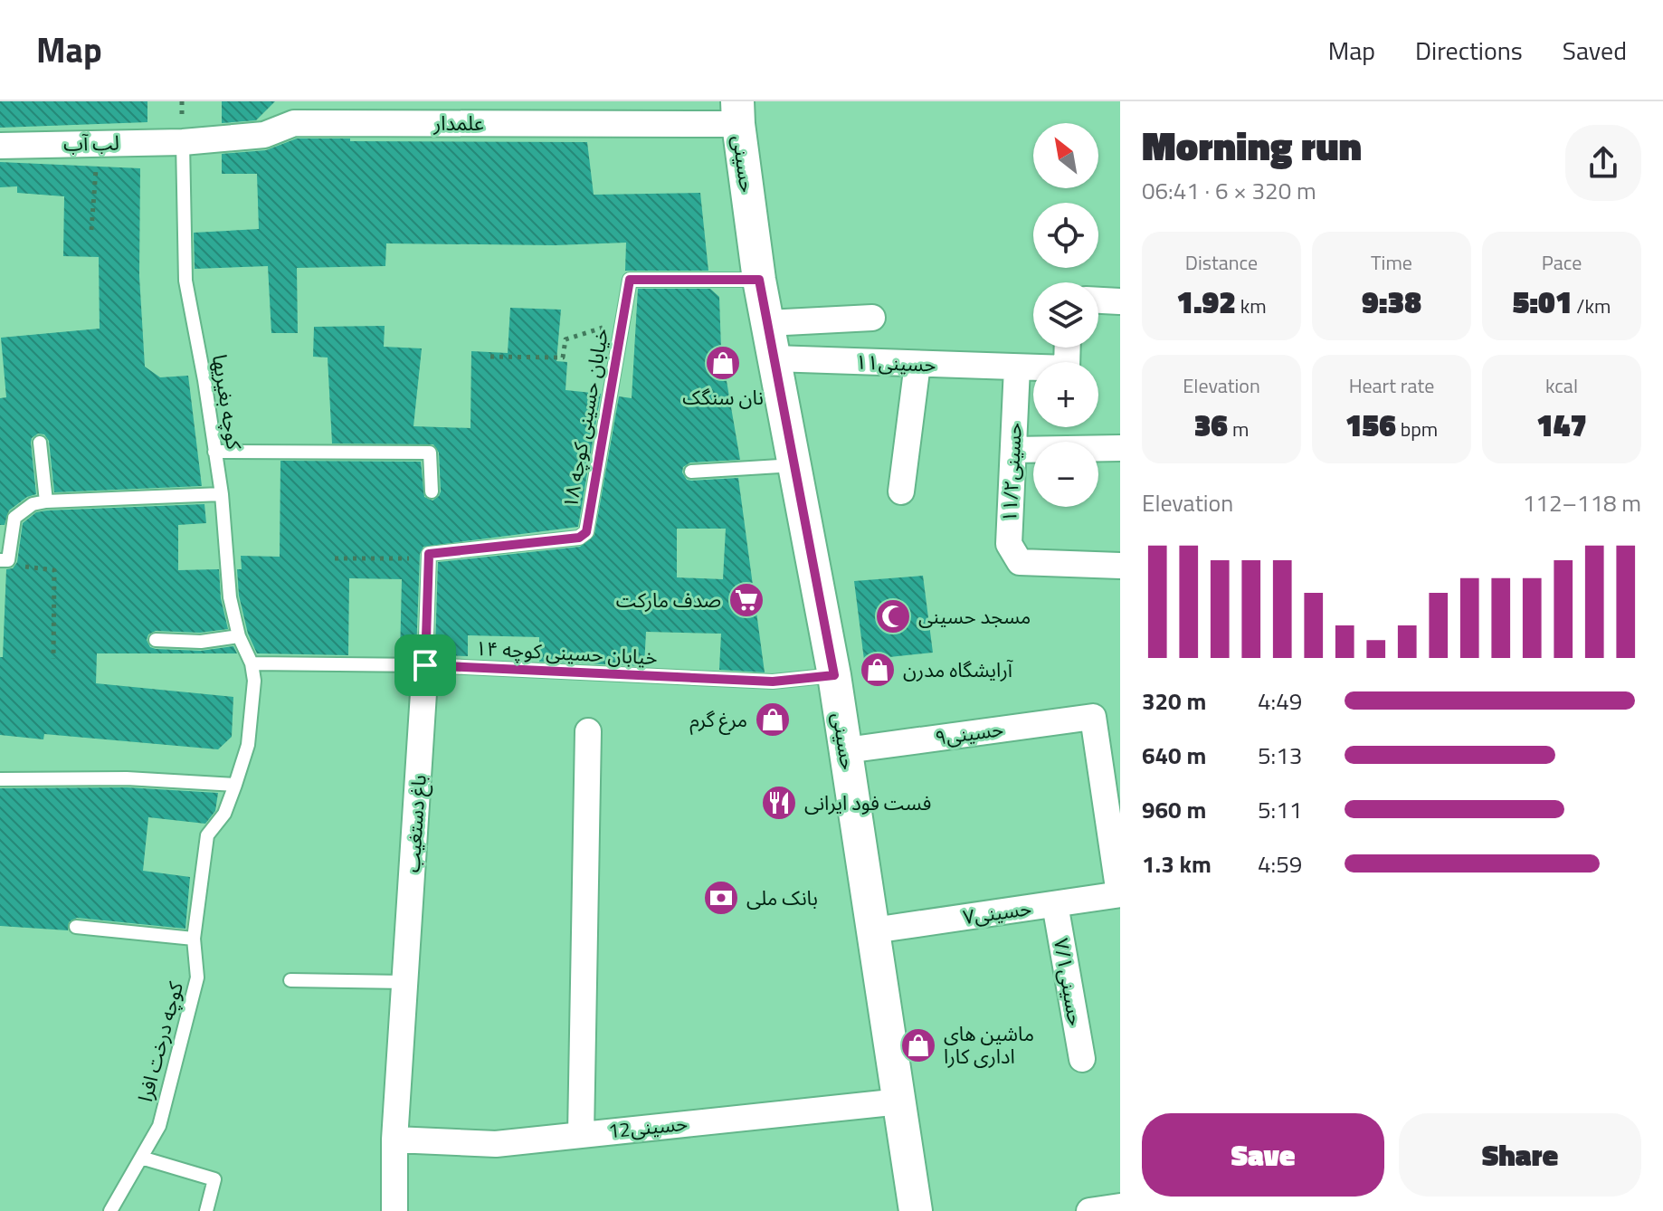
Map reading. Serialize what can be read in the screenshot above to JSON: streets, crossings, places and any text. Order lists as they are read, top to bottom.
{
  "streets": {
    "street": [
      "علمدار",
      "لب آب",
      "حسینی",
      "حسینی۱۱",
      "حسینی۱۱/۲",
      "حسینی۹",
      "باغ دستغیب",
      "حسینی۷",
      "حسینی۷/۱",
      "حسینی12"
    ],
    "lane": [
      "کوچه بغیریها",
      "خیابان حسینی کوچه ۱۸",
      "خیابان حسینی کوچه ۱۴",
      "کوچه درخت افرا"
    ]
  },
  "crossings": [
    ["علمدار", "لب آب"],
    ["علمدار", "حسینی"],
    ["علمدار", "کوچه بغیریها"],
    ["لب آب", "کوچه بغیریها"],
    ["حسینی", "حسینی۱۱"],
    ["حسینی", "خیابان حسینی کوچه ۱۸"],
    ["حسینی", "خیابان حسینی کوچه ۱۴"],
    ["حسینی", "حسینی۹"],
    ["حسینی", "حسینی۷"],
    ["حسینی", "حسینی12"],
    ["حسینی۱۱", "حسینی۱۱/۲"],
    ["کوچه بغیریها", "خیابان حسینی کوچه ۱۴"],
    ["کوچه بغیریها", "کوچه درخت افرا"],
    ["خیابان حسینی کوچه ۱۴", "باغ دستغیب"],
    ["خیابان حسینی کوچه ۱۴", "کوچه درخت افرا"],
    ["حسینی۹", "حسینی۷"],
    ["باغ دستغیب", "حسینی12"],
    ["حسینی۷", "حسینی۷/۱"]
  ],
  "places": {
    "shop": [
      "نان سنگک",
      "آرایشگاه مدرن",
      "مرغ گرم",
      "ماشین های اداری کارا"
    ],
    "supermarket": ["صدف مارکت"],
    "mosque": ["مسجد حسینی"],
    "restaurant": ["فست فود ایرانی"],
    "bank": ["بانک ملی"]
  },
  "north": "top left",
  "page": {
    "header": "Map",
    "nav": ["Map", "Directions", "Saved"],
    "heading": ["Morning run", "06:41 · 6 × 320 m"],
    "map_buttons": ["+", "−"],
    "stats": [
      ["Distance", "1.92 km"],
      ["Time", "9:38"],
      ["Pace", "5:01 /km"],
      ["Elevation", "36 m"],
      ["Heart rate", "156 bpm"],
      ["kcal", "147"]
    ],
    "chart": ["Elevation", "112–118 m"],
    "list": [
      {
        "name": "320 m",
        "note": "4:49"
      },
      {
        "name": "640 m",
        "note": "5:13"
      },
      {
        "name": "960 m",
        "note": "5:11"
      },
      {
        "name": "1.3 km",
        "note": "4:59"
      }
    ],
    "buttons": ["Save", "Share"]
  }
}
